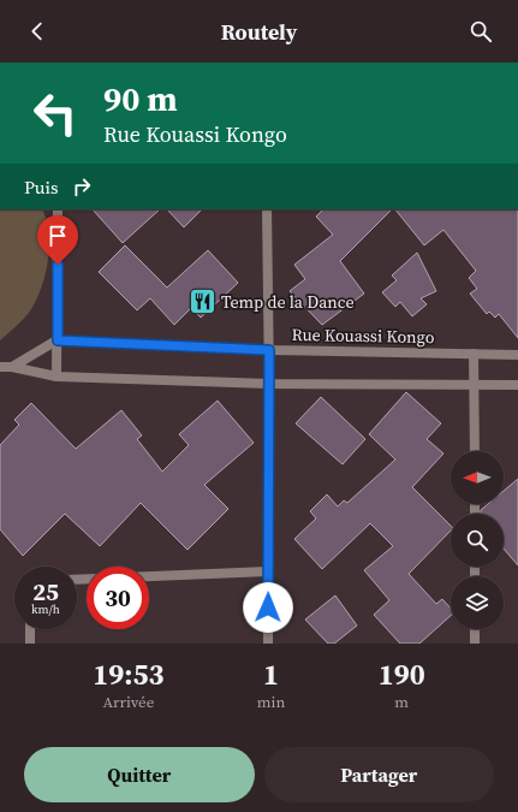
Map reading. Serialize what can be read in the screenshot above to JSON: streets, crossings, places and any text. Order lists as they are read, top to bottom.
{
  "streets": {
    "street": ["Rue Kouassi Kongo"]
  },
  "places": {
    "restaurant": ["Temp de la Dance"]
  },
  "north": "left",
  "page": {
    "header": "Routely",
    "turn": ["90 m", "Rue Kouassi Kongo"],
    "then": "Puis",
    "speed": "25 km/h",
    "limit": "30",
    "eta": [
      "19:53",
      "Arrivée",
      "1",
      "min",
      "190",
      "m"
    ],
    "buttons": ["Quitter", "Partager"]
  }
}
